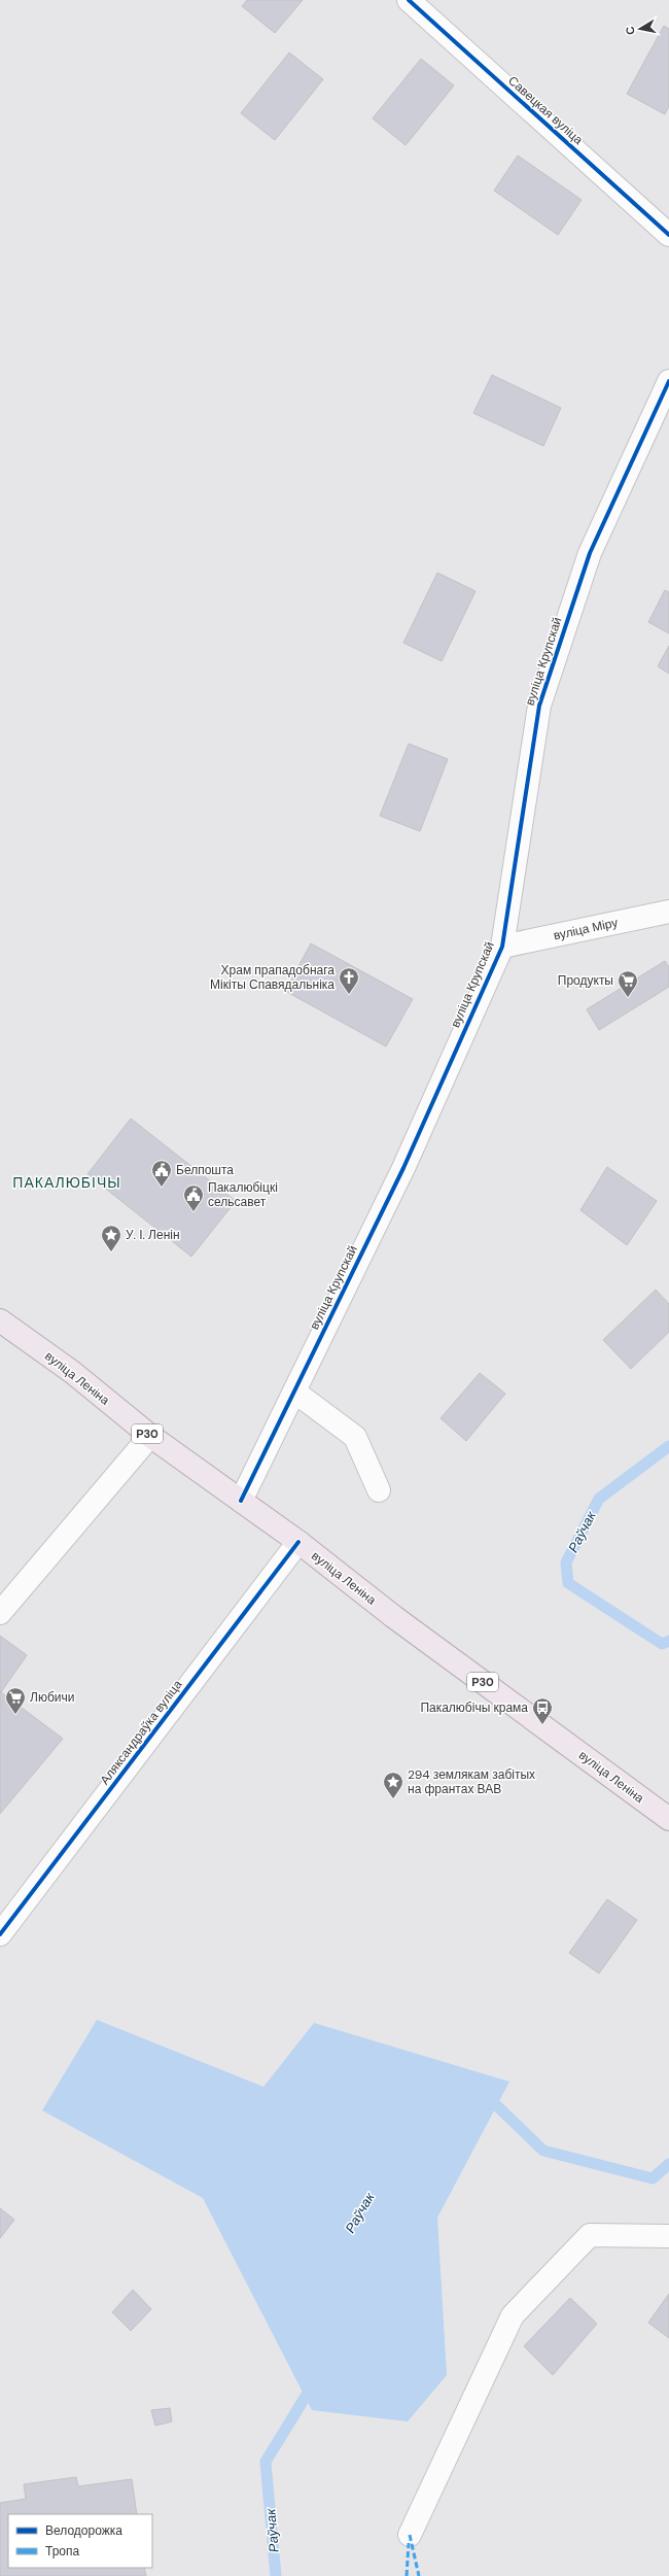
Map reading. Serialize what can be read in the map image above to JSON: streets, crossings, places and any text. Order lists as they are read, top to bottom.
{
  "streets": {
    "main road": ["вуліца Леніна", "Р30"],
    "street": [
      "Савецкая вуліца",
      "вуліца Крупскай",
      "вуліца Міру",
      "Аляксандраўка вуліца"
    ]
  },
  "crossings": [
    ["вуліца Крупскай", "вуліца Міру"],
    ["вуліца Крупскай", "вуліца Леніна"],
    ["вуліца Леніна", "Аляксандраўка вуліца"]
  ],
  "districts": ["ПАКАЛЮБІЧЫ"],
  "water": ["Раўчак"],
  "places": {
    "church": ["Храм прападобнага Мікіты Спавядальніка"],
    "supermarket": ["Продукты", "Любичи"],
    "public building": ["Белпошта", "Пакалюбіцкі сельсавет"],
    "place": ["У. І. Ленін", "294 землякам забітых на франтах ВАВ"],
    "bus stop": ["Пакалюбічы крама"]
  },
  "legend": ["Велодорожка", "Тропа"],
  "north": "left"
}
